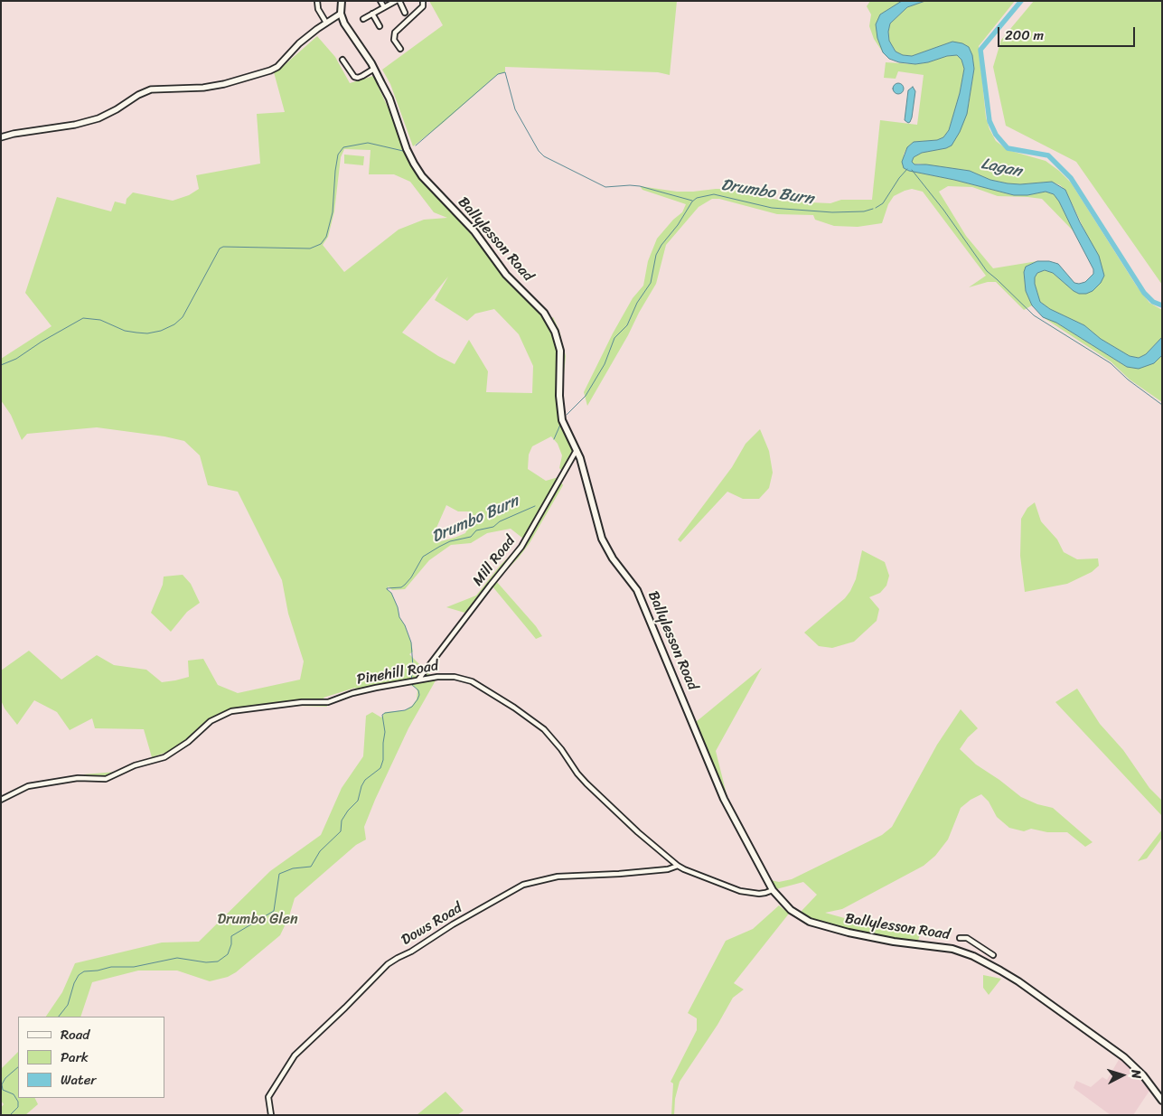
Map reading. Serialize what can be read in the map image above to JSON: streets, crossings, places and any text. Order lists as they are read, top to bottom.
{
  "streets": {
    "main road": ["Ballylesson Road"],
    "street": ["Mill Road", "Pinehill Road", "Dows Road"]
  },
  "crossings": [
    ["Ballylesson Road", "Mill Road"],
    ["Ballylesson Road", "Pinehill Road"],
    ["Mill Road", "Pinehill Road"],
    ["Pinehill Road", "Dows Road"]
  ],
  "water": ["Lagan", "Drumbo Burn"],
  "parks": ["Drumbo Glen"],
  "legend": ["Road", "Park", "Water"],
  "scale_bar": "200 m",
  "north": "right"
}
